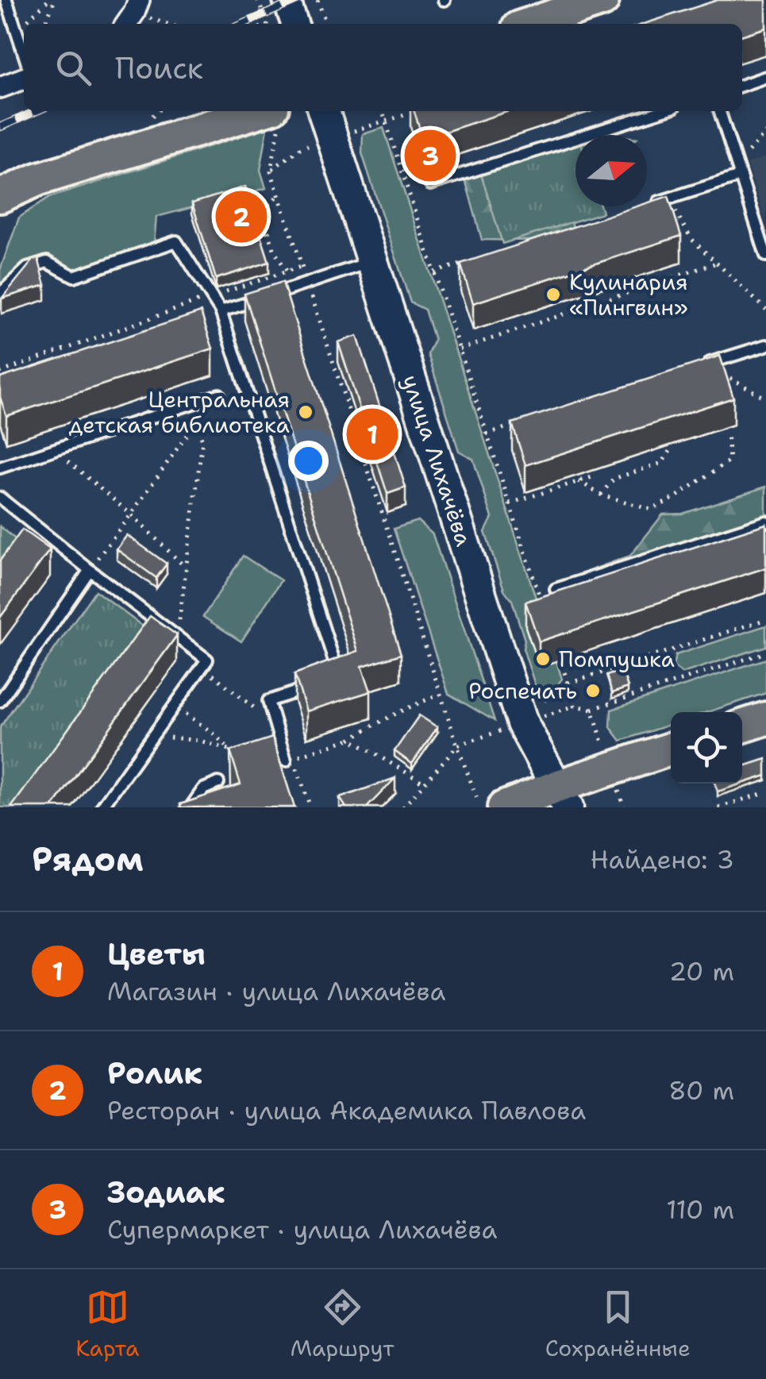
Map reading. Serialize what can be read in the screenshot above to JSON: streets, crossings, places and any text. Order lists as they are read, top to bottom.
{
  "streets": {
    "main road": ["улица Лихачёва"]
  },
  "places": [
    "Кулинария «Пингвин»",
    "Центральная детская библиотека",
    "Помпушка",
    "Роспечать"
  ],
  "north": "right",
  "page": {
    "search": "Поиск",
    "pins": ["3", "2", "1"],
    "heading": ["Рядом", "Найдено: 3"],
    "list": [
      {
        "mark": "1",
        "name": "Цветы",
        "note": "Магазин · улица Лихачёва",
        "value": "20 m"
      },
      {
        "mark": "2",
        "name": "Ролик",
        "note": "Ресторан · улица Академика Павлова",
        "value": "80 m"
      },
      {
        "mark": "3",
        "name": "Зодиак",
        "note": "Супермаркет · улица Лихачёва",
        "value": "110 m"
      }
    ],
    "nav": ["Карта", "Маршрут", "Сохранённые"]
  }
}
